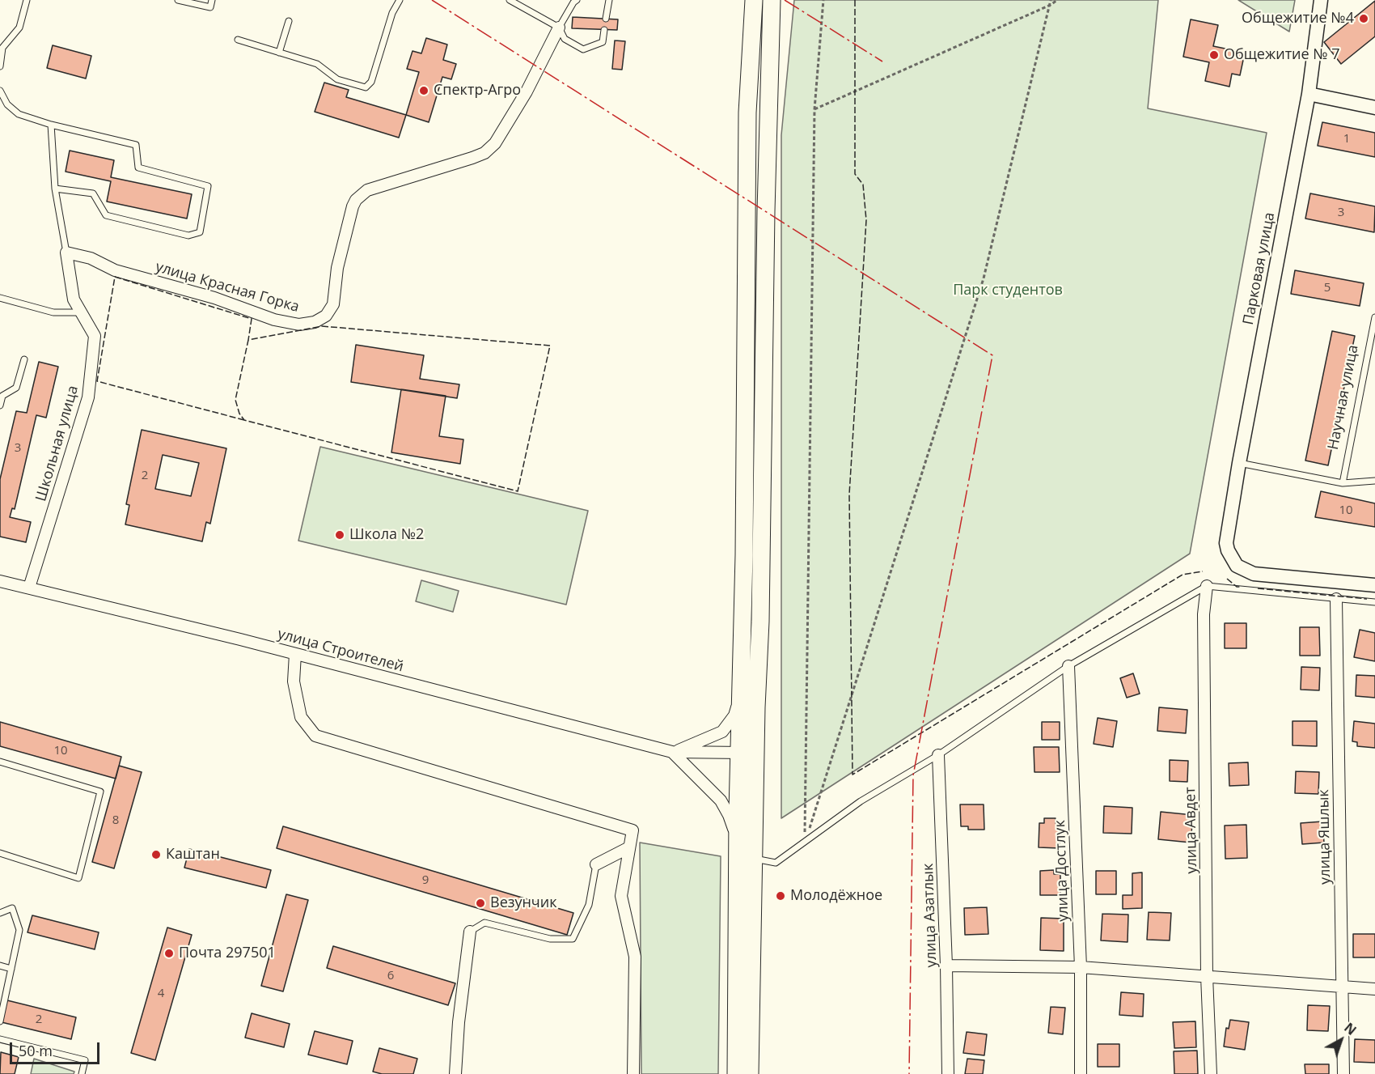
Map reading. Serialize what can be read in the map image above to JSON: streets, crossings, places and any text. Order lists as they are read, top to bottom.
{
  "streets": {
    "street": [
      "Парковая улица",
      "улица Красная Горка",
      "Школьная улица",
      "улица Строителей",
      "улица Авдет",
      "улица Яшлык",
      "улица Достлук",
      "улица Азатлык"
    ],
    "lane": ["Научная улица"]
  },
  "crossings": [
    ["улица Красная Горка", "Школьная улица"],
    ["Школьная улица", "улица Строителей"]
  ],
  "parks": ["Парк студентов"],
  "places": [
    "Общежитие №4",
    "Общежитие № 7",
    "Спектр-Агро",
    "Школа №2",
    "Каштан",
    "Молодёжное",
    "Везунчик",
    "Почта 297501"
  ],
  "house_numbers": [
    "1",
    "3",
    "5",
    "3",
    "2",
    "10",
    "10",
    "8",
    "9",
    "6",
    "4",
    "2"
  ],
  "scale_bar": "50 m",
  "north": "top right"
}
